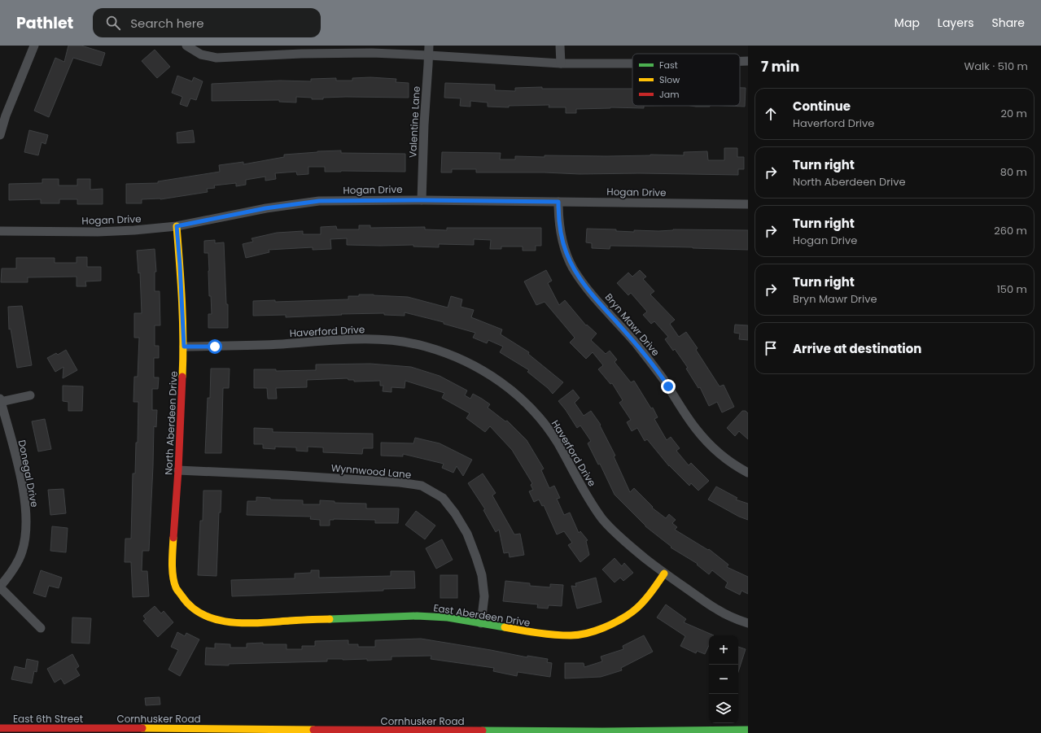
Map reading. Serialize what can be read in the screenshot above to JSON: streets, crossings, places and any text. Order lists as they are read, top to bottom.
{
  "streets": {
    "street": [
      "Valentine Lane",
      "Hogan Drive",
      "Bryn Mawr Drive",
      "Haverford Drive",
      "North Aberdeen Drive",
      "Wynnwood Lane",
      "Donegal Drive",
      "East Aberdeen Drive",
      "East 6th Street",
      "Cornhusker Road"
    ]
  },
  "crossings": [
    ["Valentine Lane", "Hogan Drive"],
    ["Hogan Drive", "Bryn Mawr Drive"],
    ["Hogan Drive", "North Aberdeen Drive"],
    ["Haverford Drive", "North Aberdeen Drive"],
    ["Haverford Drive", "East Aberdeen Drive"],
    ["North Aberdeen Drive", "Wynnwood Lane"],
    ["North Aberdeen Drive", "East Aberdeen Drive"],
    ["Wynnwood Lane", "East Aberdeen Drive"],
    ["East 6th Street", "Cornhusker Road"]
  ],
  "legend": ["Fast", "Slow", "Jam"],
  "page": {
    "header": "Pathlet",
    "search": "Search here",
    "nav": ["Map", "Layers", "Share"],
    "heading": ["7 min", "Walk · 510 m"],
    "list": [
      ["Continue", "Haverford Drive", "20 m"],
      ["Turn right", "North Aberdeen Drive", "80 m"],
      ["Turn right", "Hogan Drive", "260 m"],
      ["Turn right", "Bryn Mawr Drive", "150 m"],
      "Arrive at destination"
    ],
    "map_buttons": ["+", "−"]
  }
}
